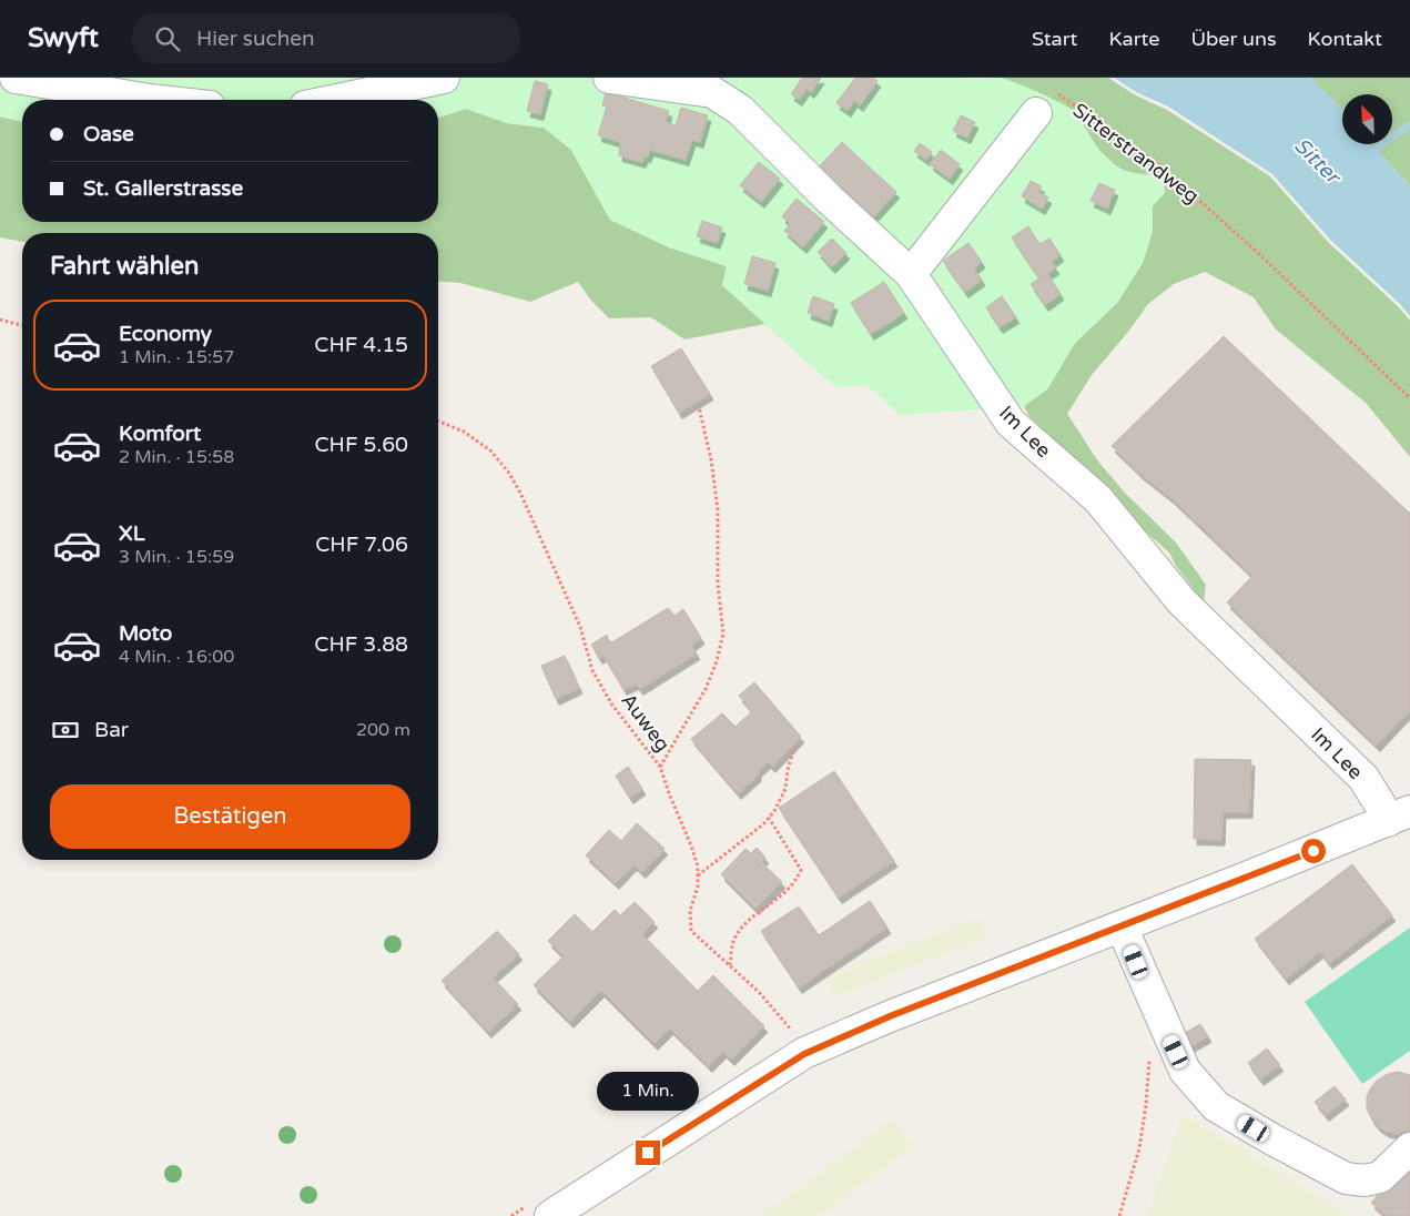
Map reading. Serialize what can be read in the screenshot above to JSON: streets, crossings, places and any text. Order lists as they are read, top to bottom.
{
  "streets": {
    "street": ["Im Lee"],
    "path": ["Sitterstrandweg", "Auweg"]
  },
  "water": ["Sitter"],
  "north": "top left",
  "page": {
    "header": "Swyft",
    "search": "Hier suchen",
    "nav": [
      "Start",
      "Karte",
      "Über uns",
      "Kontakt"
    ],
    "banner": ["Oase", "St. Gallerstrasse"],
    "heading": "Fahrt wählen",
    "list": [
      {
        "name": "Economy",
        "note": "1 Min. · 15:57",
        "value": "CHF 4.15"
      },
      {
        "name": "Komfort",
        "note": "2 Min. · 15:58",
        "value": "CHF 5.60"
      },
      {
        "name": "XL",
        "note": "3 Min. · 15:59",
        "value": "CHF 7.06"
      },
      {
        "name": "Moto",
        "note": "4 Min. · 16:00",
        "value": "CHF 3.88"
      }
    ],
    "pay": ["Bar", "200 m"],
    "buttons": "Bestätigen",
    "bubble": "1 Min."
  }
}
